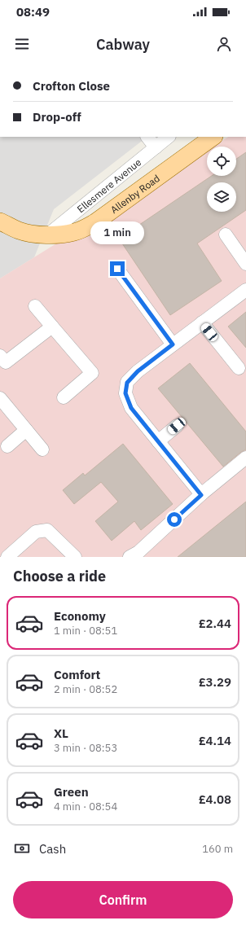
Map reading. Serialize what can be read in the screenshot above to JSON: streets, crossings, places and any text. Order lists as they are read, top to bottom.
{
  "streets": {
    "main road": ["Allenby Road"],
    "street": ["Ellesmere Avenue"]
  },
  "crossings": [
    ["Ellesmere Avenue", "Allenby Road"]
  ],
  "page": {
    "status": "08:49",
    "header": "Cabway",
    "banner": ["Crofton Close", "Drop-off"],
    "bubble": "1 min",
    "heading": "Choose a ride",
    "list": [
      {
        "name": "Economy",
        "note": "1 min · 08:51",
        "value": "£2.44"
      },
      {
        "name": "Comfort",
        "note": "2 min · 08:52",
        "value": "£3.29"
      },
      {
        "name": "XL",
        "note": "3 min · 08:53",
        "value": "£4.14"
      },
      {
        "name": "Green",
        "note": "4 min · 08:54",
        "value": "£4.08"
      }
    ],
    "pay": ["Cash", "160 m"],
    "buttons": "Confirm"
  }
}
